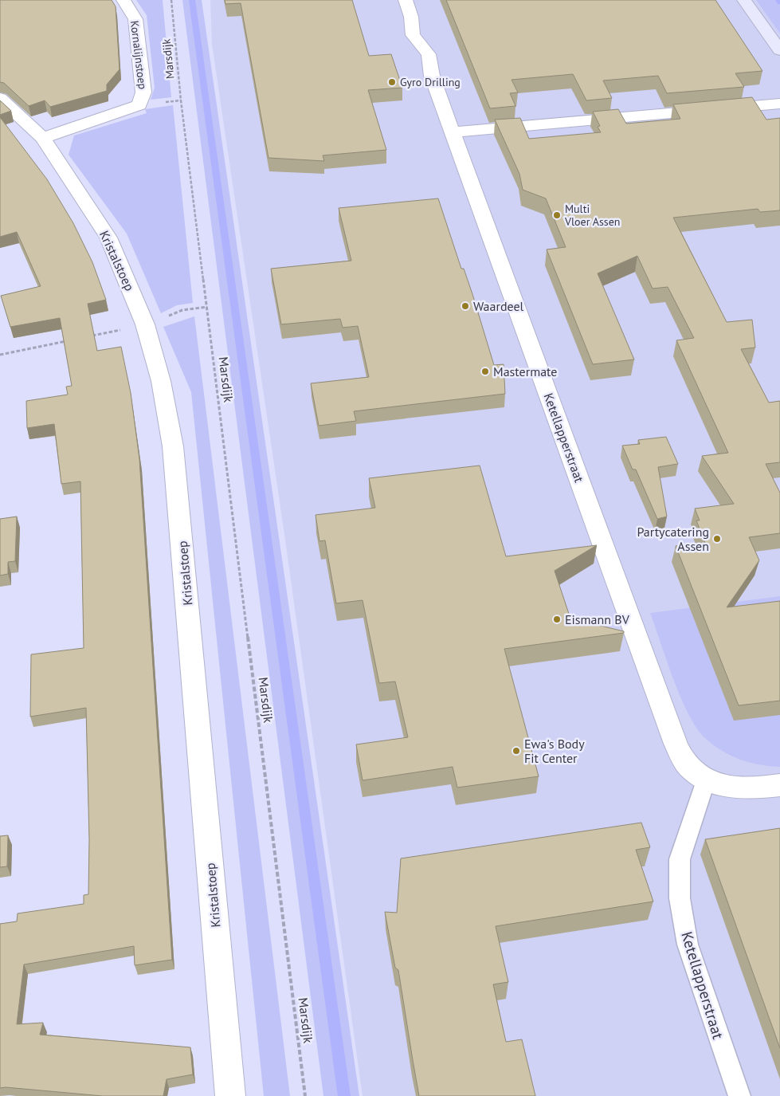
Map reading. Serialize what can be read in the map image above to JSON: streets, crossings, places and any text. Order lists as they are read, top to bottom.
{
  "streets": {
    "street": ["Kornalijnstoep", "Kristalstoep", "Ketellapperstraat"],
    "path": ["Marsdijk"]
  },
  "crossings": [
    ["Kornalijnstoep", "Kristalstoep"]
  ],
  "places": [
    "Gyro Drilling",
    "Multi Vloer Assen",
    "Waardeel",
    "Mastermate",
    "Partycatering Assen",
    "Eismann BV",
    "Ewa's Body Fit Center"
  ]
}
